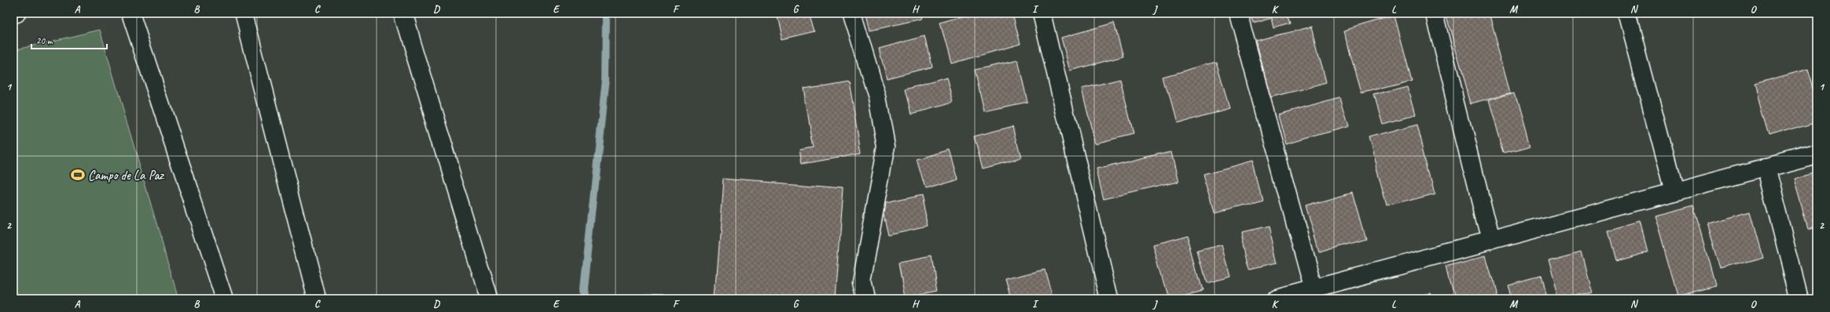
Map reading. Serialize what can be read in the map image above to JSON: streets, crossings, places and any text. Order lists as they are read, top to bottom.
{
  "places": {
    "sports": ["Campo de La Paz"]
  },
  "scale_bar": "20 m",
  "grid": {
    "columns": [
      "A",
      "B",
      "C",
      "D",
      "E",
      "F",
      "G",
      "H",
      "I",
      "J",
      "K",
      "L",
      "M",
      "N",
      "O"
    ],
    "rows": ["1", "2"]
  }
}
